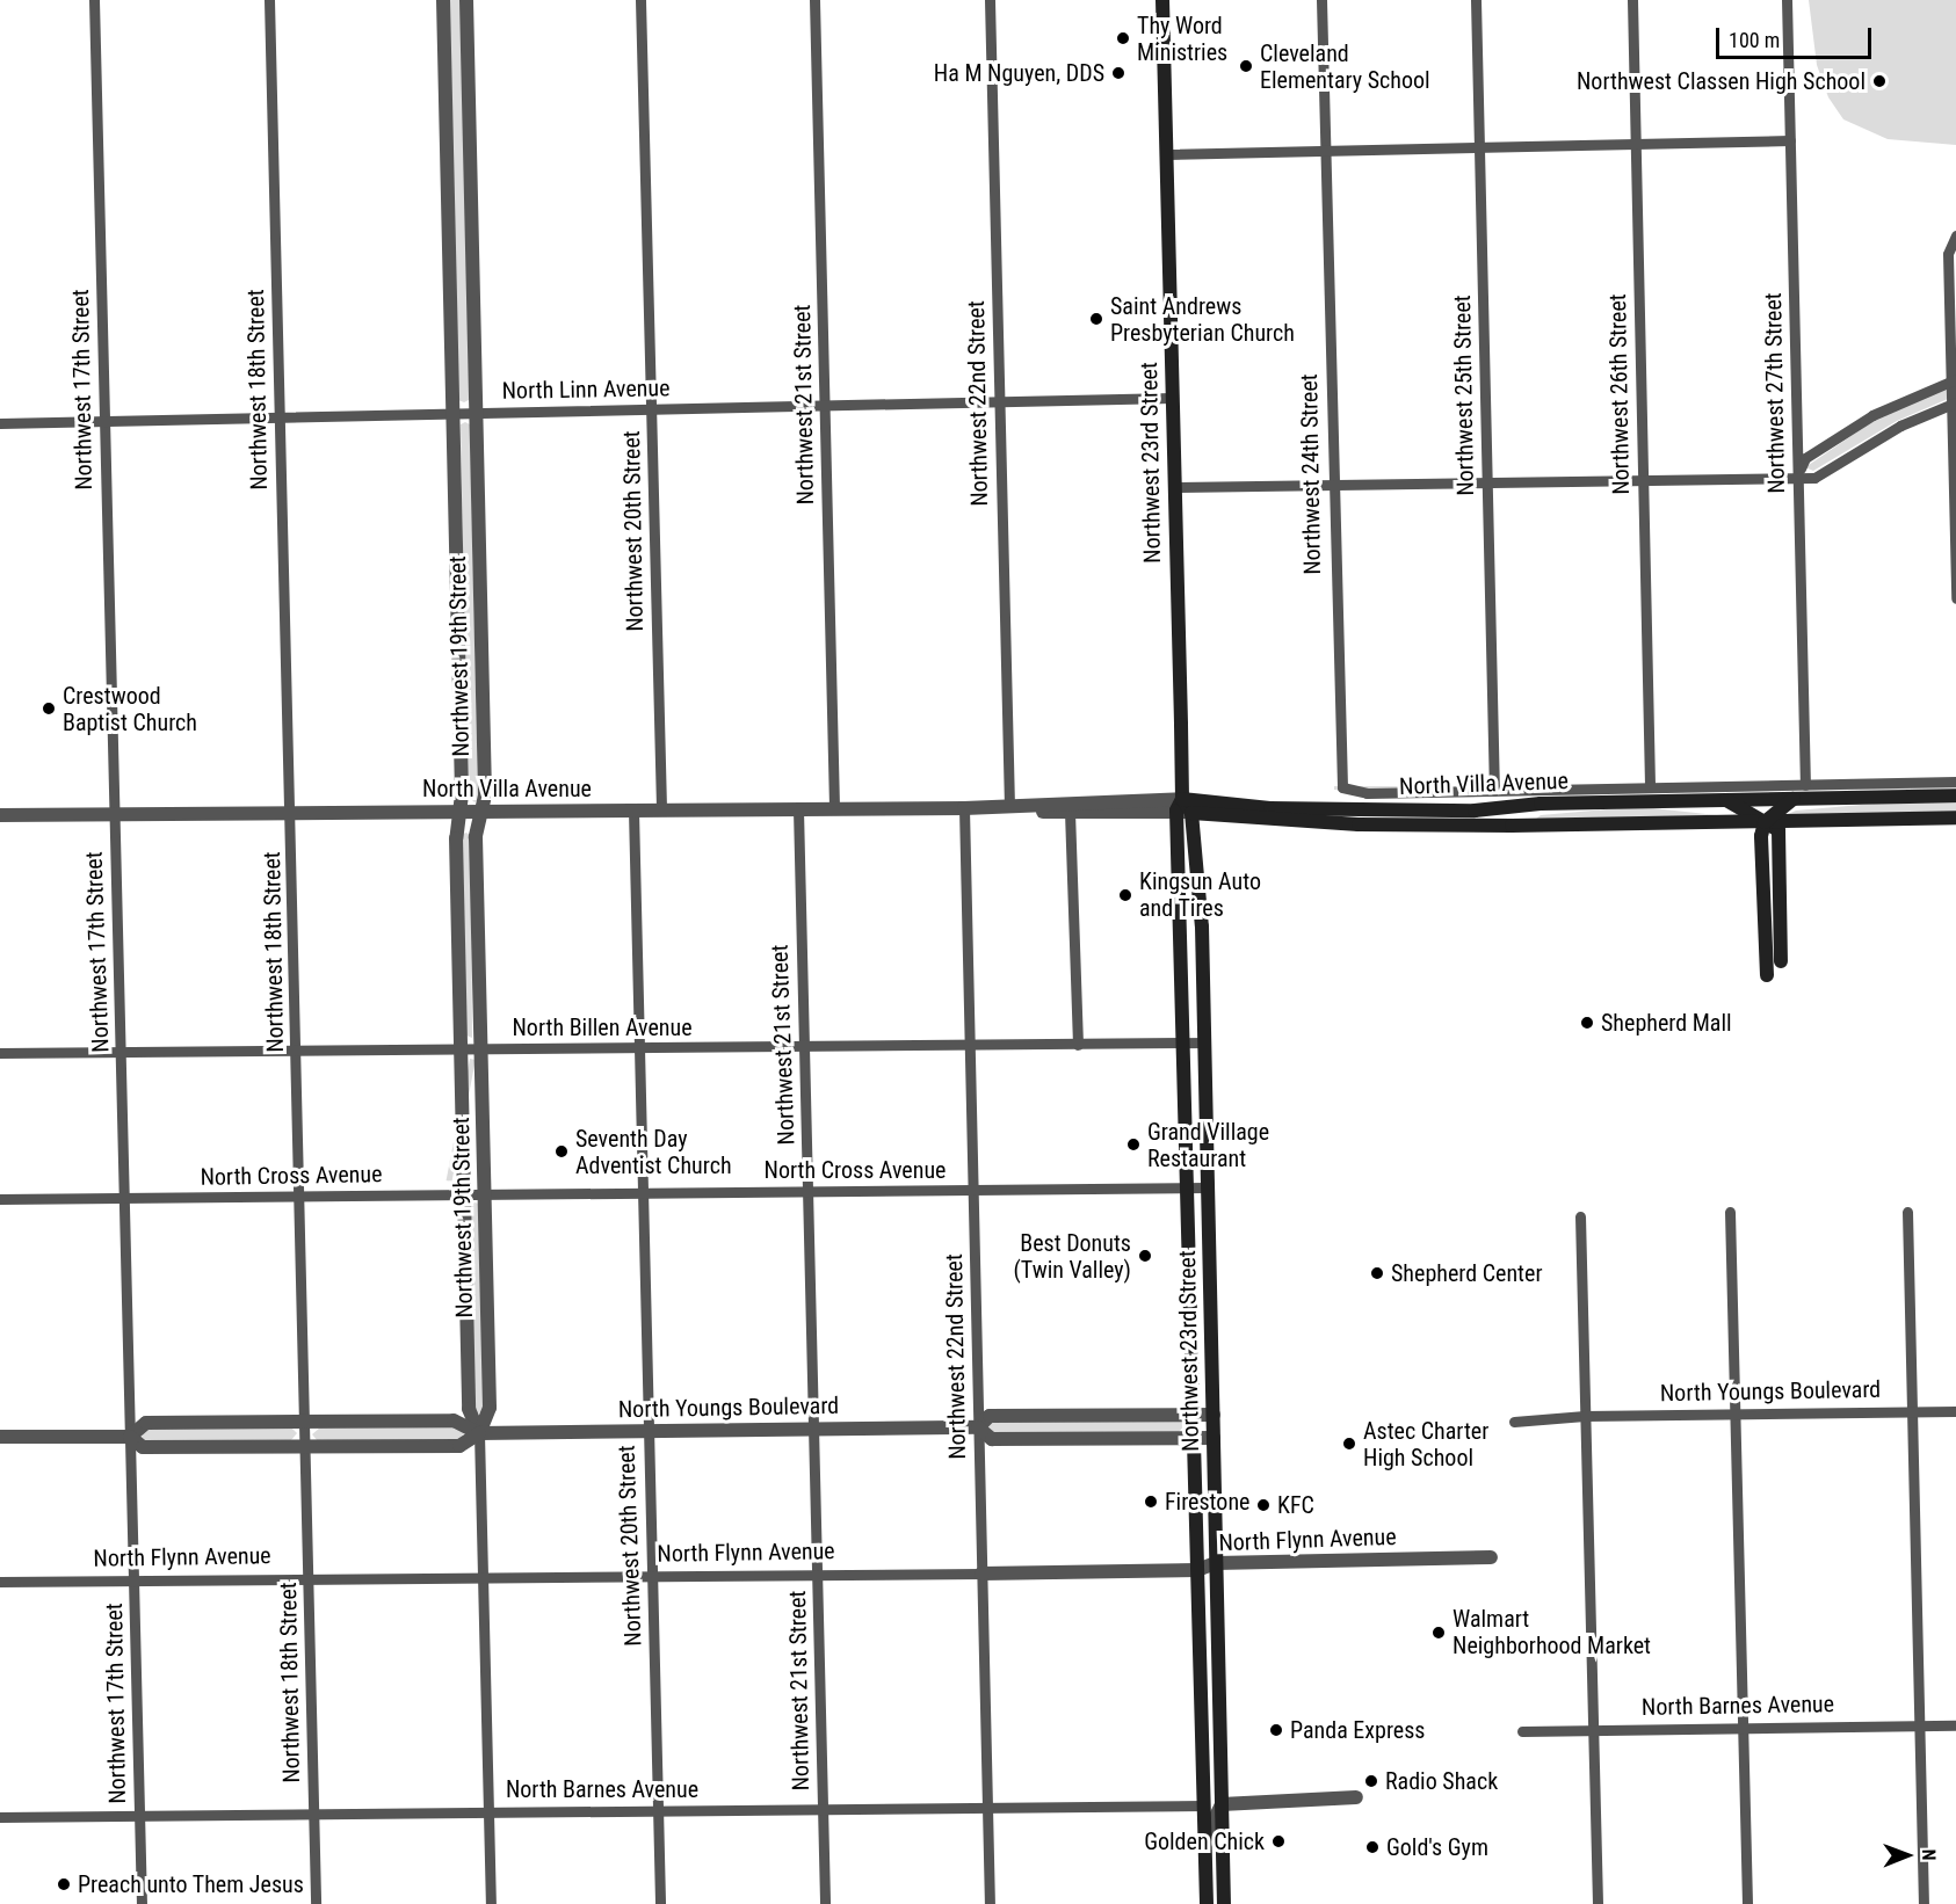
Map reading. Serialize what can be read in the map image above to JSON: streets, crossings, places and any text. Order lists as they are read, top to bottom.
{
  "streets": {
    "main road": ["Northwest 23rd Street", "North Villa Avenue"],
    "street": [
      "Northwest 17th Street",
      "Northwest 18th Street",
      "North Linn Avenue",
      "Northwest 27th Street",
      "Northwest 26th Street",
      "Northwest 25th Street",
      "Northwest 22nd Street",
      "Northwest 21st Street",
      "Northwest 24th Street",
      "Northwest 20th Street",
      "Northwest 19th Street",
      "North Billen Avenue",
      "North Cross Avenue",
      "North Youngs Boulevard",
      "North Flynn Avenue",
      "North Barnes Avenue"
    ]
  },
  "crossings": [
    ["Northwest 17th Street", "North Linn Avenue"],
    ["Northwest 17th Street", "North Villa Avenue"],
    ["Northwest 17th Street", "North Billen Avenue"],
    ["Northwest 17th Street", "North Cross Avenue"],
    ["Northwest 17th Street", "North Youngs Boulevard"],
    ["Northwest 17th Street", "North Flynn Avenue"],
    ["Northwest 17th Street", "North Barnes Avenue"],
    ["Northwest 18th Street", "North Linn Avenue"],
    ["Northwest 18th Street", "North Villa Avenue"],
    ["Northwest 18th Street", "North Billen Avenue"],
    ["Northwest 18th Street", "North Cross Avenue"],
    ["Northwest 18th Street", "North Youngs Boulevard"],
    ["Northwest 18th Street", "North Flynn Avenue"],
    ["Northwest 18th Street", "North Barnes Avenue"],
    ["North Linn Avenue", "Northwest 22nd Street"],
    ["North Linn Avenue", "Northwest 21st Street"],
    ["North Linn Avenue", "Northwest 23rd Street"],
    ["North Linn Avenue", "Northwest 20th Street"],
    ["North Linn Avenue", "Northwest 19th Street"],
    ["Northwest 27th Street", "North Villa Avenue"],
    ["Northwest 26th Street", "North Villa Avenue"],
    ["Northwest 25th Street", "North Villa Avenue"],
    ["Northwest 22nd Street", "North Villa Avenue"],
    ["Northwest 22nd Street", "North Billen Avenue"],
    ["Northwest 22nd Street", "North Cross Avenue"],
    ["Northwest 22nd Street", "North Youngs Boulevard"],
    ["Northwest 22nd Street", "North Flynn Avenue"],
    ["Northwest 22nd Street", "North Barnes Avenue"],
    ["Northwest 21st Street", "North Villa Avenue"],
    ["Northwest 21st Street", "North Billen Avenue"],
    ["Northwest 21st Street", "North Cross Avenue"],
    ["Northwest 21st Street", "North Youngs Boulevard"],
    ["Northwest 21st Street", "North Flynn Avenue"],
    ["Northwest 21st Street", "North Barnes Avenue"],
    ["Northwest 23rd Street", "North Villa Avenue"],
    ["Northwest 23rd Street", "North Billen Avenue"],
    ["Northwest 23rd Street", "North Cross Avenue"],
    ["Northwest 23rd Street", "North Youngs Boulevard"],
    ["Northwest 23rd Street", "North Flynn Avenue"],
    ["Northwest 23rd Street", "North Barnes Avenue"],
    ["Northwest 24th Street", "North Villa Avenue"],
    ["Northwest 20th Street", "North Villa Avenue"],
    ["Northwest 20th Street", "North Billen Avenue"],
    ["Northwest 20th Street", "North Cross Avenue"],
    ["Northwest 20th Street", "North Youngs Boulevard"],
    ["Northwest 20th Street", "North Flynn Avenue"],
    ["Northwest 20th Street", "North Barnes Avenue"],
    ["Northwest 19th Street", "North Villa Avenue"],
    ["Northwest 19th Street", "North Billen Avenue"],
    ["Northwest 19th Street", "North Cross Avenue"],
    ["Northwest 19th Street", "North Youngs Boulevard"],
    ["Northwest 19th Street", "North Flynn Avenue"],
    ["Northwest 19th Street", "North Barnes Avenue"]
  ],
  "places": [
    "Thy Word Ministries",
    "Cleveland Elementary School",
    "Ha M Nguyen, DDS",
    "Northwest Classen High School",
    "Saint Andrews Presbyterian Church",
    "Crestwood Baptist Church",
    "Kingsun Auto and Tires",
    "Shepherd Mall",
    "Grand Village Restaurant",
    "Seventh Day Adventist Church",
    "Best Donuts (Twin Valley)",
    "Shepherd Center",
    "Astec Charter High School",
    "Firestone",
    "KFC",
    "Walmart Neighborhood Market",
    "Panda Express",
    "Radio Shack",
    "Golden Chick",
    "Gold's Gym",
    "Preach unto Them Jesus"
  ],
  "scale_bar": "100 m",
  "north": "right"
}
